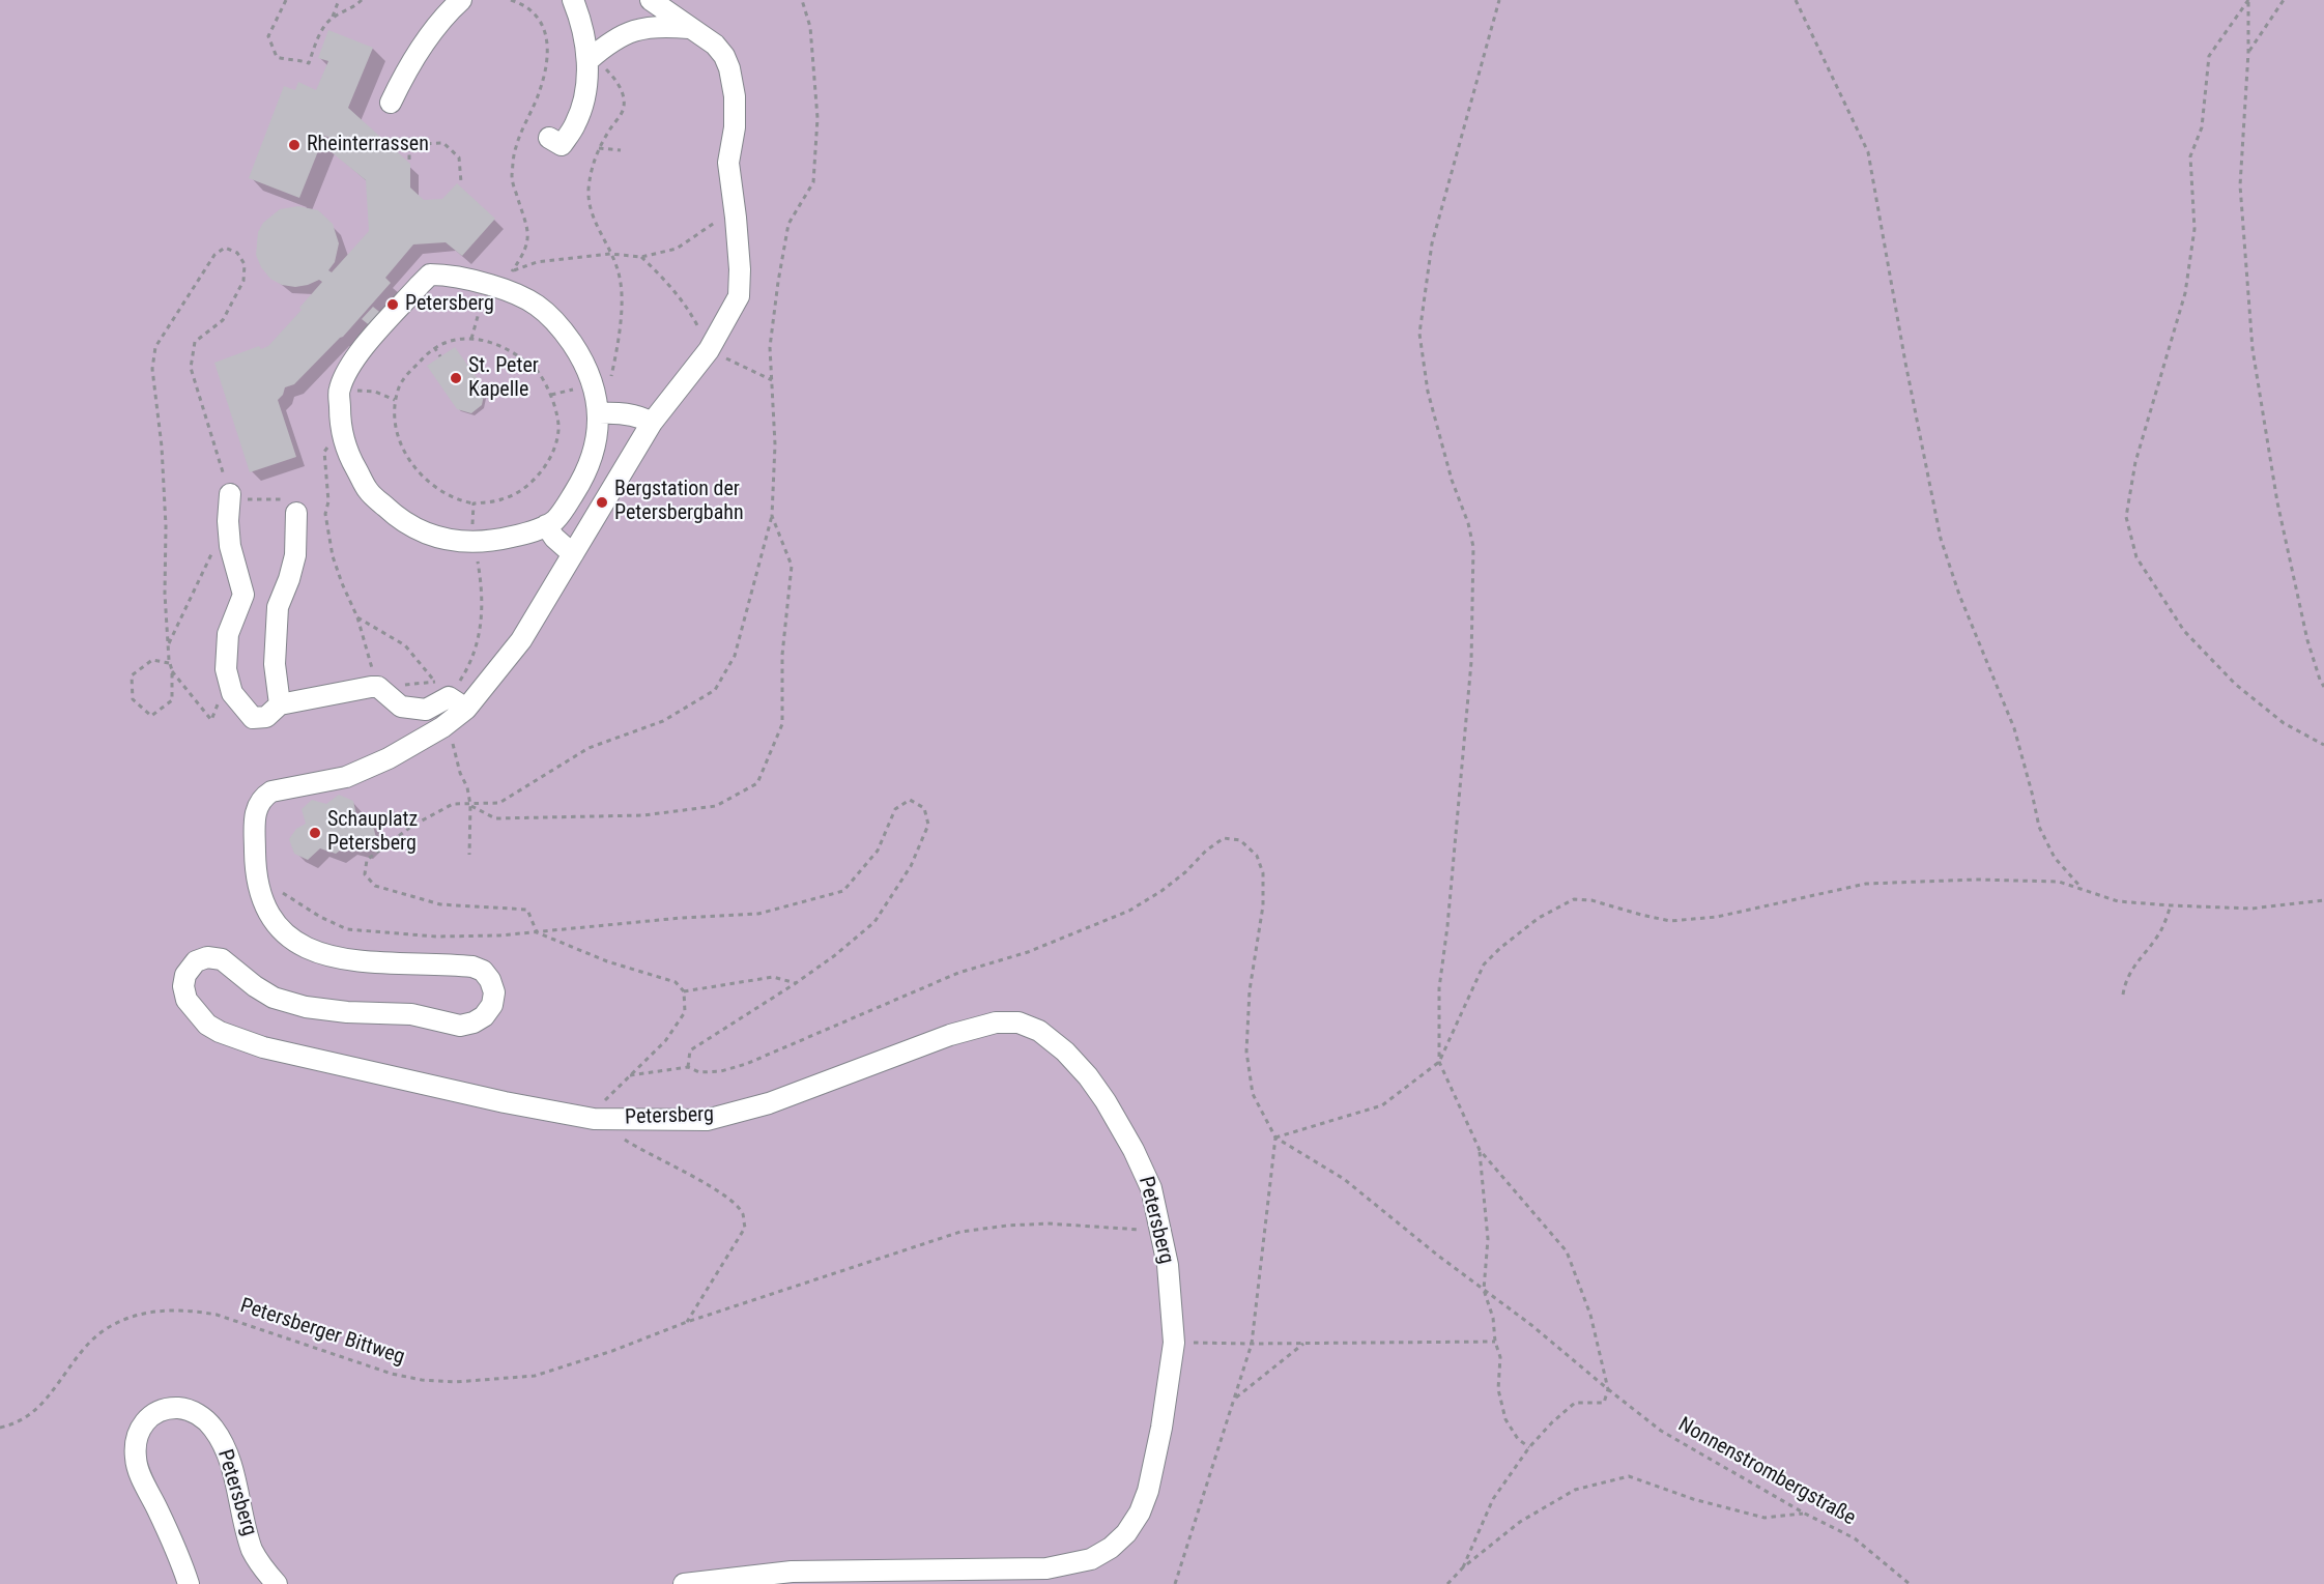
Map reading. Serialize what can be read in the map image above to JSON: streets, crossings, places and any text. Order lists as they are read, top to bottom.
{
  "streets": {
    "street": ["Petersberg"],
    "path": ["Petersberger Bittweg", "Nonnenstrombergstraße"]
  },
  "crossings": [
    ["Petersberg", "Petersberger Bittweg"]
  ],
  "places": [
    "Rheinterrassen",
    "Petersberg",
    "St. Peter Kapelle",
    "Bergstation der Petersbergbahn",
    "Schauplatz Petersberg"
  ]
}
